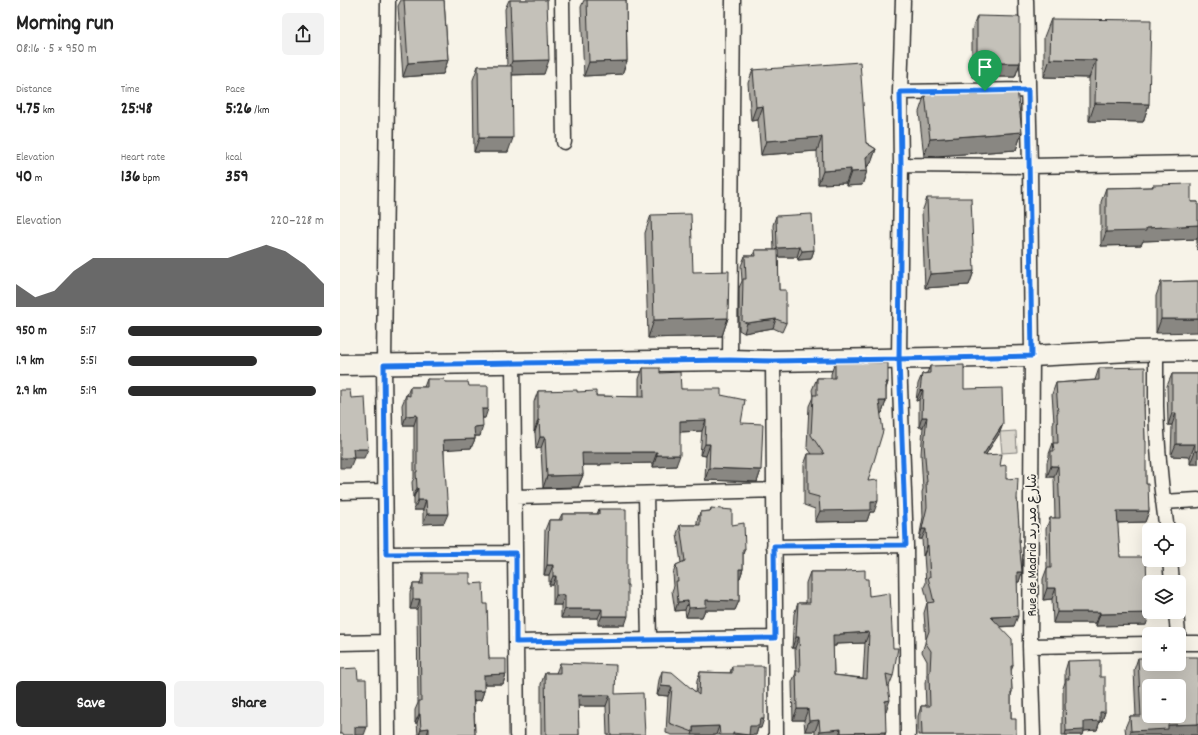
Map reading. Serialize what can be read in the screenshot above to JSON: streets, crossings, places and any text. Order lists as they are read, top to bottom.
{
  "streets": {
    "street": ["Rue de Madrid شارع مدريد"]
  },
  "page": {
    "heading": ["Morning run", "08:16 · 5 × 950 m"],
    "stats": [
      ["Distance", "4.75 km"],
      ["Time", "25:48"],
      ["Pace", "5:26 /km"],
      ["Elevation", "40 m"],
      ["Heart rate", "136 bpm"],
      ["kcal", "359"]
    ],
    "chart": ["Elevation", "220–228 m"],
    "list": [
      {
        "name": "950 m",
        "note": "5:17"
      },
      {
        "name": "1.9 km",
        "note": "5:51"
      },
      {
        "name": "2.9 km",
        "note": "5:19"
      }
    ],
    "map_buttons": ["+", "−"],
    "buttons": ["Save", "Share"]
  }
}
